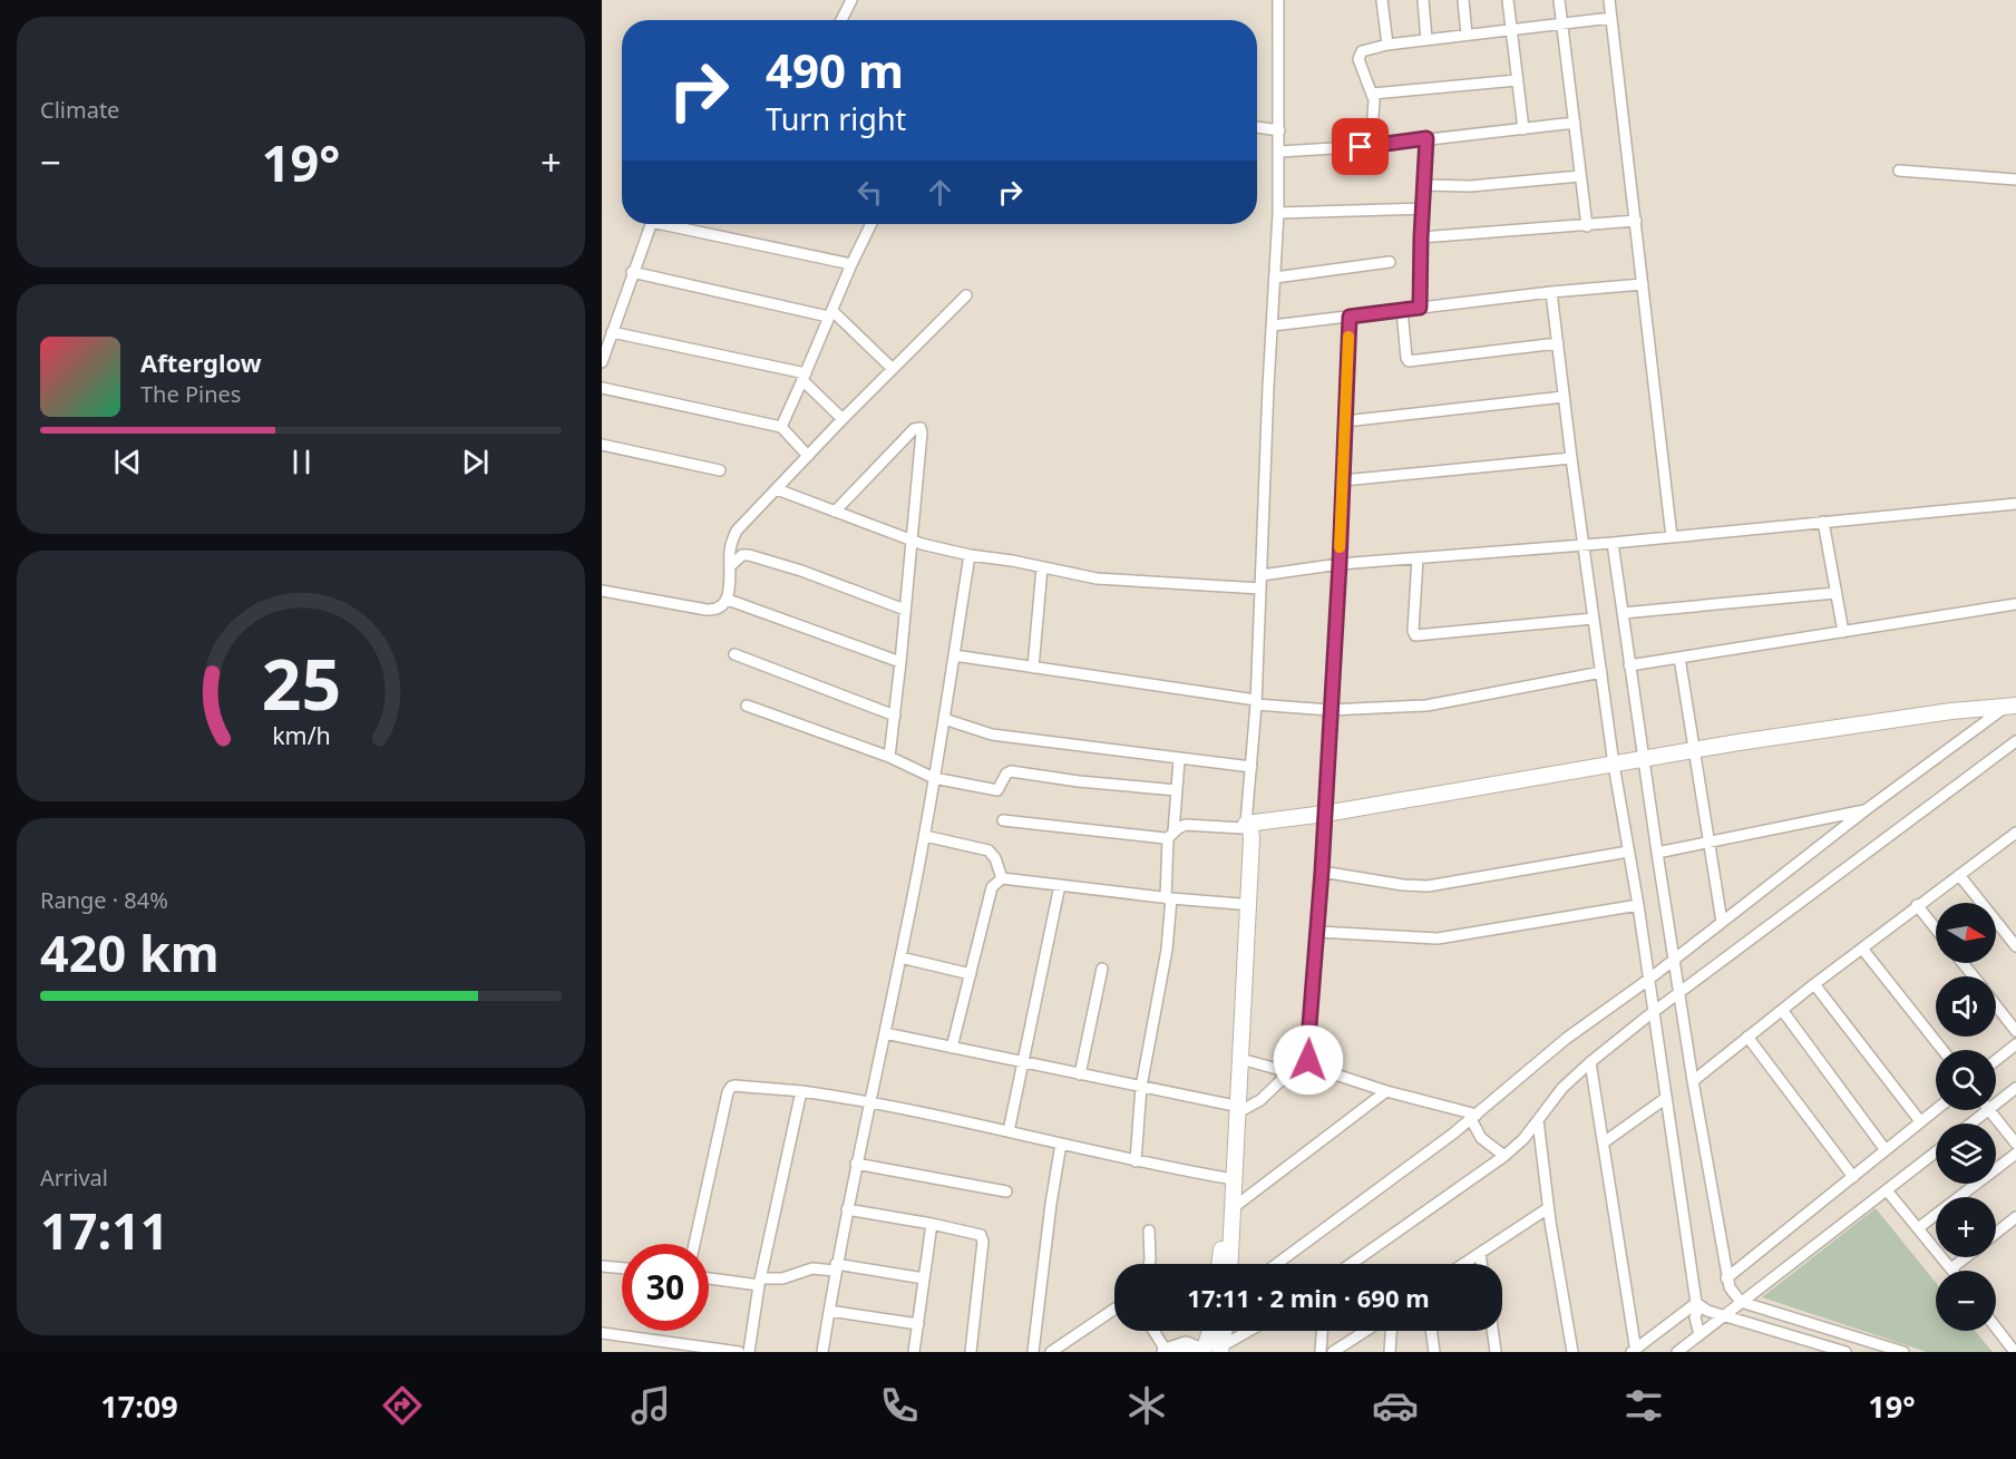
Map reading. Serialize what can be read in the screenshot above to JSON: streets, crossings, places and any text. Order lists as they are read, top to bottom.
{
  "north": "right",
  "page": {
    "tile": [
      "Climate",
      ["Range · 84%", "420 km"],
      ["Arrival", "17:11"]
    ],
    "turn": ["490 m", "Turn right"],
    "heat": ["−", "19°", "+"],
    "song": ["Afterglow", "The Pines"],
    "map_buttons": ["+", "−"],
    "limit": "30",
    "trip": "17:11 · 2 min · 690 m",
    "tabs": ["17:09", "19°"],
    "gauge": ["25", "km/h"]
  }
}
